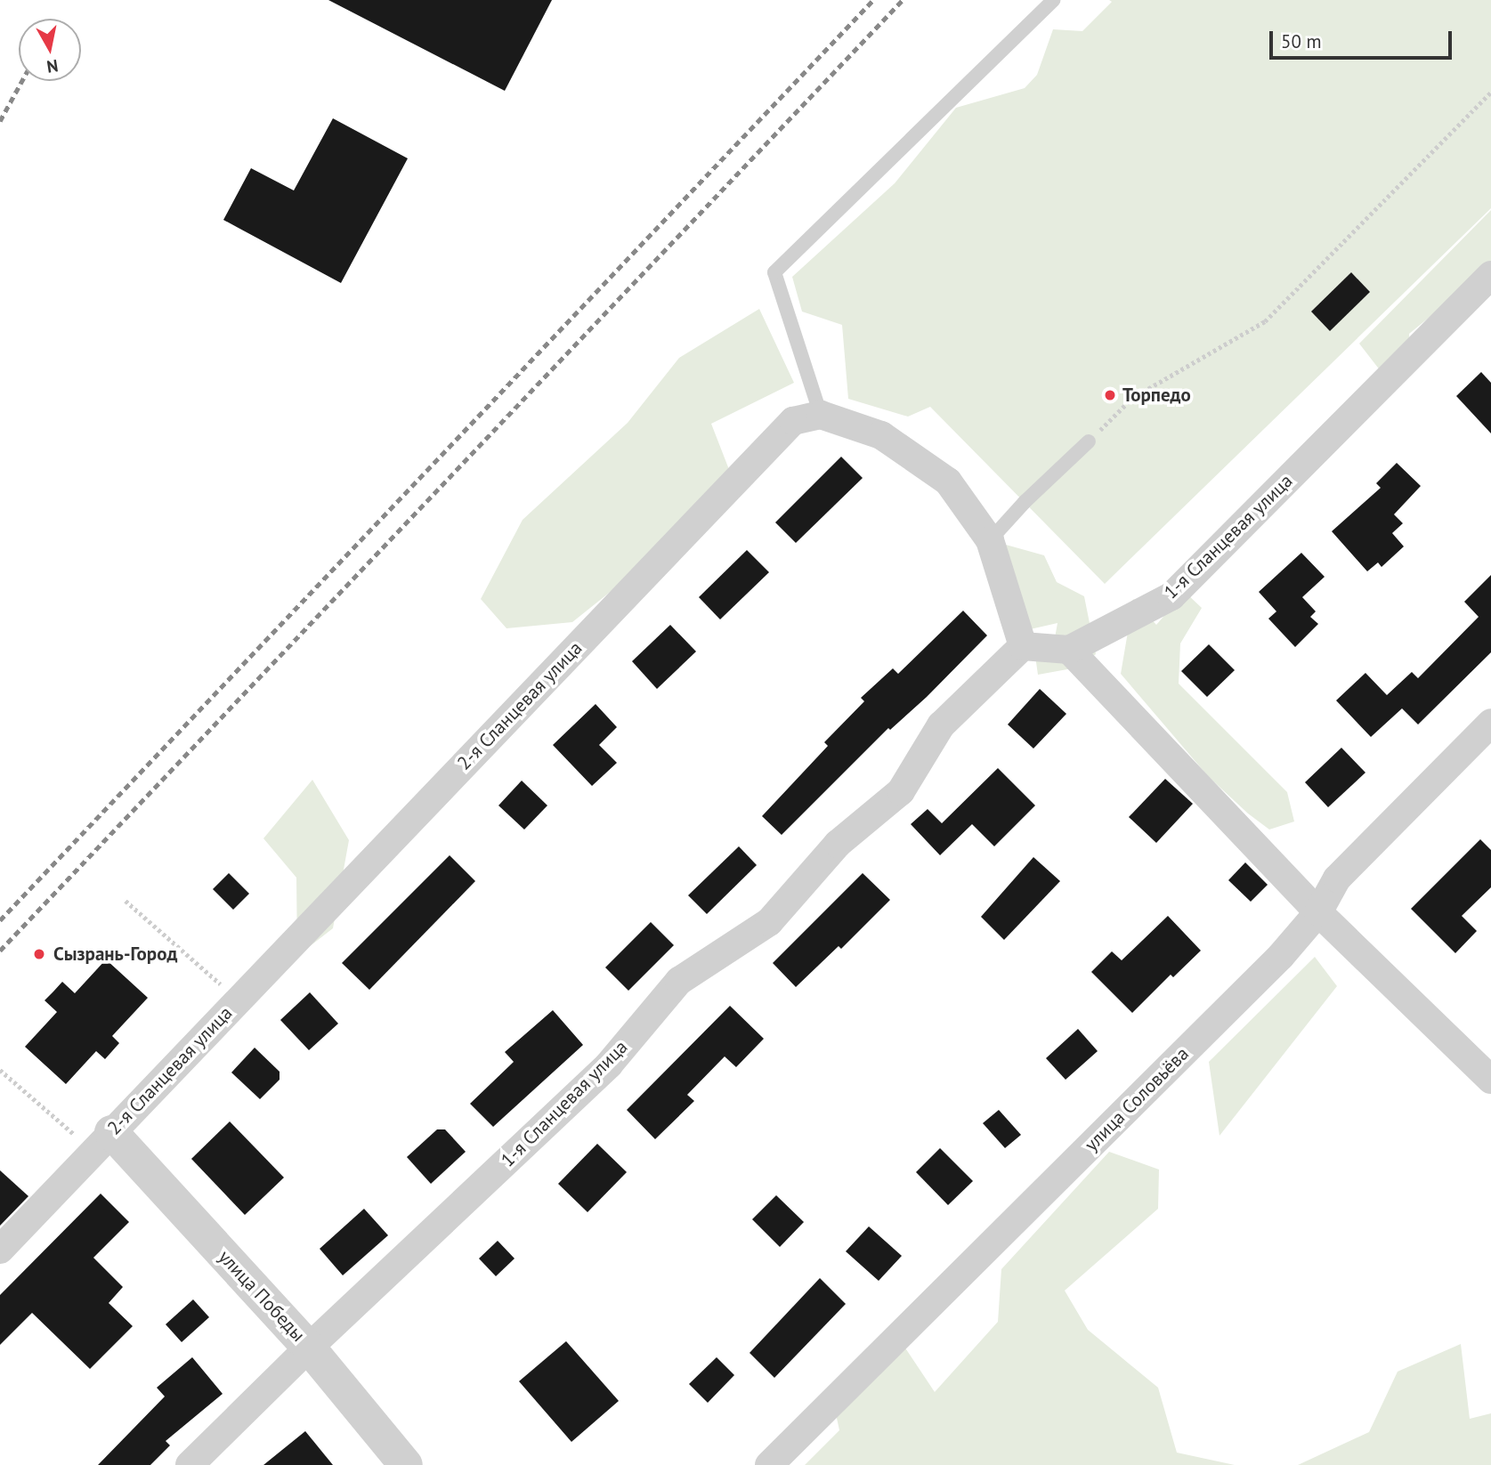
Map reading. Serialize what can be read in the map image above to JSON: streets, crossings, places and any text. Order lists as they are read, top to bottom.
{
  "streets": {
    "street": [
      "1-я Сланцевая улица",
      "2-я Сланцевая улица",
      "улица Соловьёва",
      "улица Победы"
    ]
  },
  "crossings": [
    ["1-я Сланцевая улица", "улица Победы"],
    ["2-я Сланцевая улица", "улица Победы"]
  ],
  "places": ["Торпедо", "Сызрань-Город"],
  "scale_bar": "50 m",
  "north": "bottom"
}
